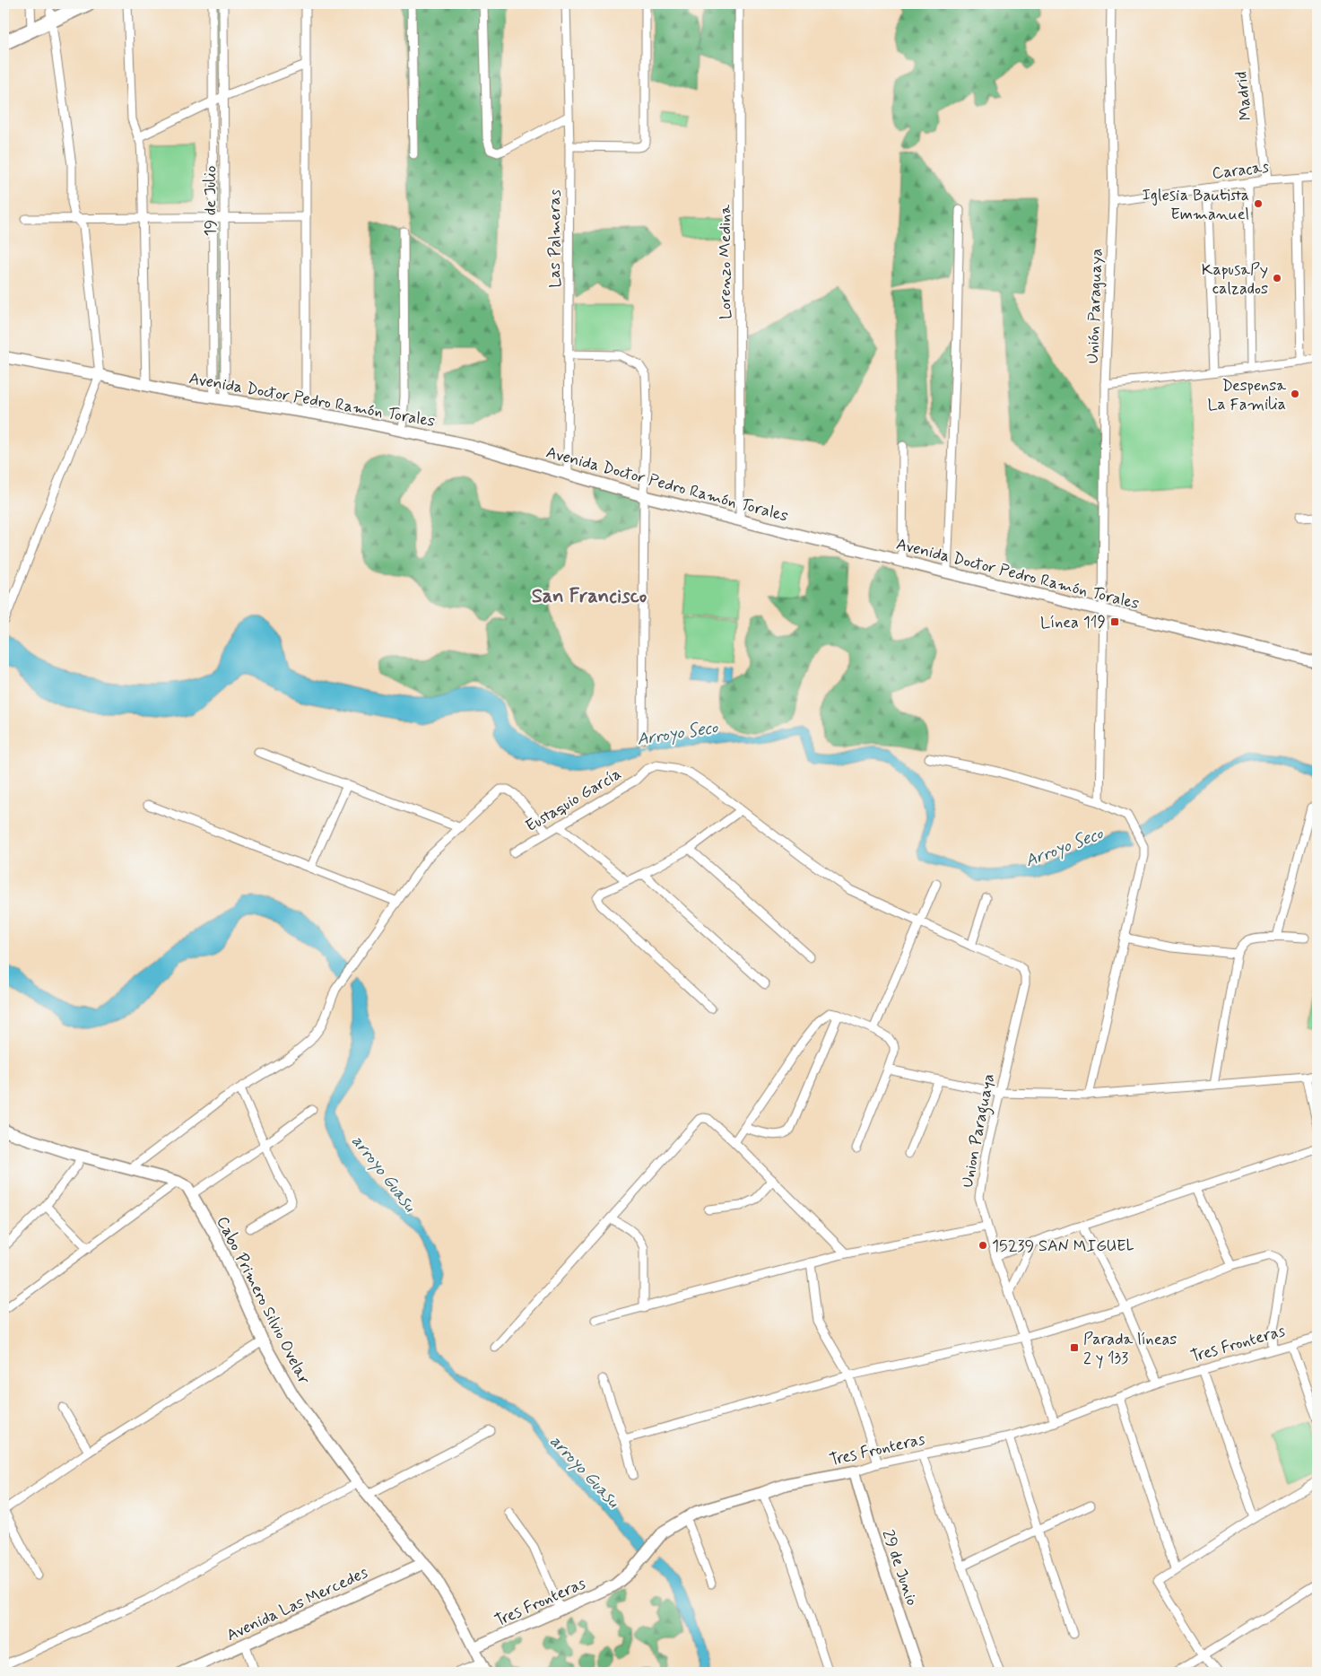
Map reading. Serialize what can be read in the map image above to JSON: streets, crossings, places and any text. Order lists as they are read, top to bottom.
{
  "streets": {
    "street": [
      "Madrid",
      "Caracas",
      "19 de Julio",
      "Las Palmeras",
      "Lorenzo Medina",
      "Unión Paraguaya",
      "Avenida Doctor Pedro Ramón Torales",
      "Eustaquio García",
      "Union Paraguaya",
      "Cabo Primero Silvio Ovelar",
      "Tres Fronteras",
      "29 de Junio",
      "Avenida Las Mercedes"
    ]
  },
  "crossings": [
    ["Madrid", "Caracas"],
    ["Caracas", "Unión Paraguaya"],
    ["19 de Julio", "Avenida Doctor Pedro Ramón Torales"],
    ["Las Palmeras", "Avenida Doctor Pedro Ramón Torales"],
    ["Lorenzo Medina", "Avenida Doctor Pedro Ramón Torales"],
    ["Unión Paraguaya", "Avenida Doctor Pedro Ramón Torales"],
    ["Union Paraguaya", "Tres Fronteras"],
    ["Cabo Primero Silvio Ovelar", "Tres Fronteras"],
    ["Cabo Primero Silvio Ovelar", "Avenida Las Mercedes"],
    ["Tres Fronteras", "29 de Junio"]
  ],
  "districts": ["San Francisco"],
  "water": ["Arroyo Seco", "arroyo Guasu"],
  "places": {
    "other": [
      "Iglesia Bautista Emmanuel",
      "KapusaPy calzados",
      "Despensa La Familia",
      "15239 SAN MIGUEL"
    ],
    "transit": ["Línea 119", "Parada líneas 2 y 133"]
  }
}
